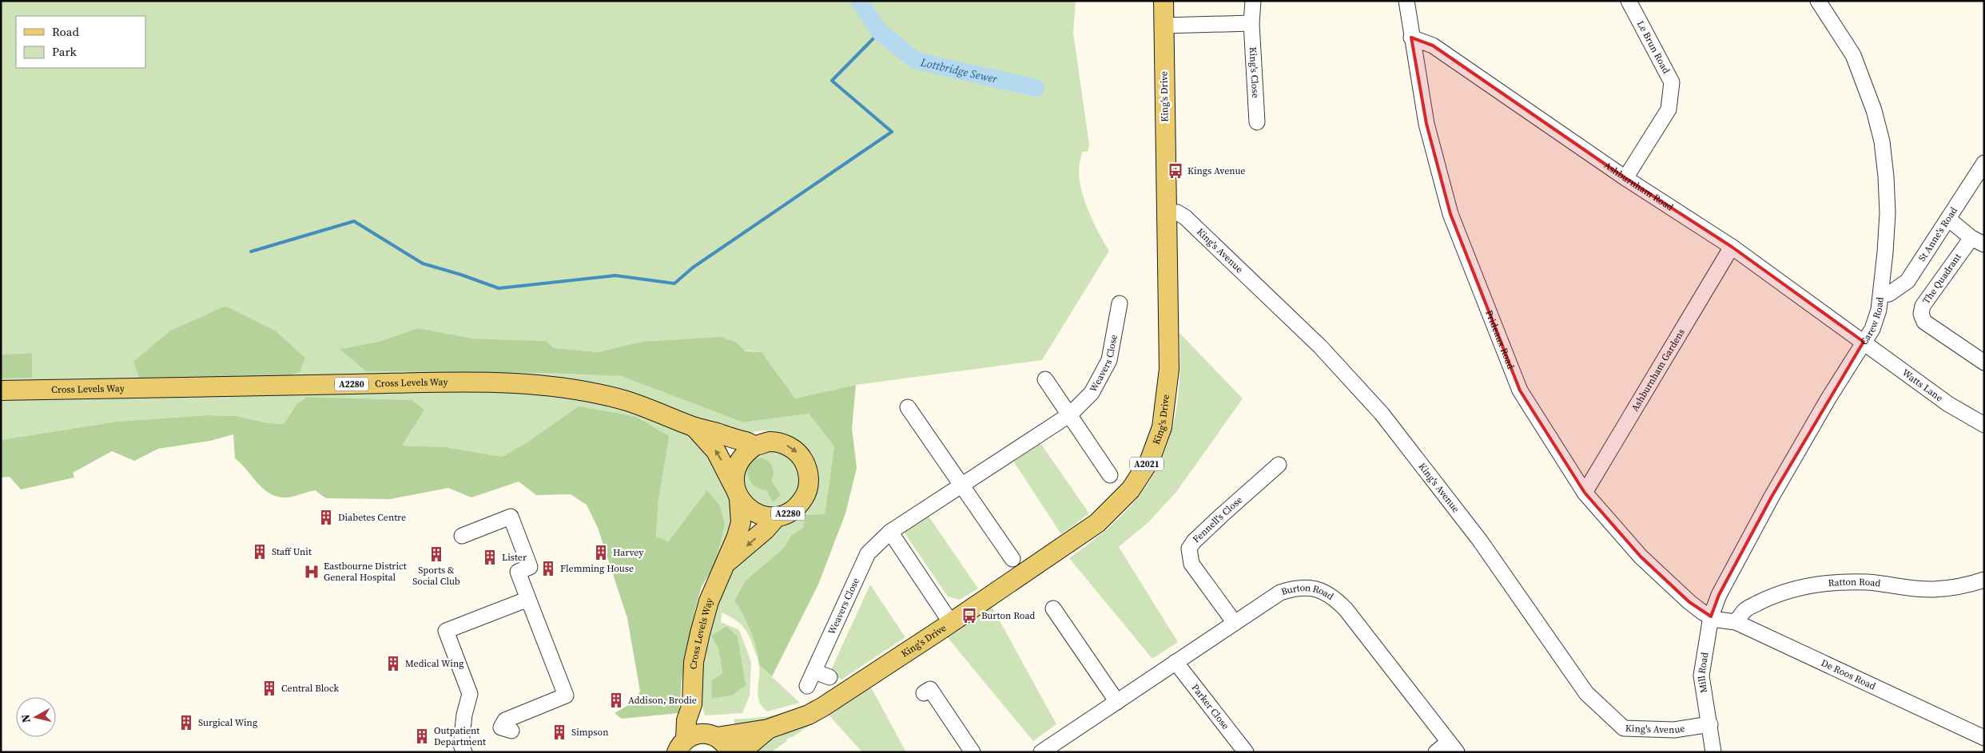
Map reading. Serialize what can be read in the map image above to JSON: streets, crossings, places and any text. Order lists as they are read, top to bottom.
{
  "streets": {
    "main road": [
      "King's Drive",
      "Cross Levels Way",
      "A2280",
      "A2021"
    ],
    "street": [
      "Le Brun Road",
      "King's Close",
      "Ashburnham Road",
      "St Anne's Road",
      "King's Avenue",
      "The Quadrant",
      "Carew Road",
      "Prideaux Road",
      "Weavers Close",
      "Ashburnham Gardens",
      "Watts Lane",
      "Fennell's Close",
      "Ratton Road",
      "Burton Road",
      "Mill Road",
      "De Roos Road",
      "Parker Close"
    ]
  },
  "crossings": [
    ["Le Brun Road", "Ashburnham Road"],
    ["King's Drive", "King's Avenue"],
    ["King's Drive", "Cross Levels Way"],
    ["Ashburnham Road", "Carew Road"],
    ["Ashburnham Road", "Prideaux Road"],
    ["Ashburnham Road", "Ashburnham Gardens"],
    ["Ashburnham Road", "Watts Lane"],
    ["St Anne's Road", "Carew Road"],
    ["King's Avenue", "Mill Road"],
    ["Carew Road", "Prideaux Road"],
    ["Carew Road", "Watts Lane"],
    ["Carew Road", "Mill Road"],
    ["Carew Road", "De Roos Road"],
    ["Prideaux Road", "Ashburnham Gardens"],
    ["Prideaux Road", "Mill Road"],
    ["Prideaux Road", "De Roos Road"],
    ["Fennell's Close", "Burton Road"],
    ["Ratton Road", "De Roos Road"],
    ["Burton Road", "Parker Close"],
    ["Mill Road", "De Roos Road"]
  ],
  "water": ["Lottbridge Sewer"],
  "places": {
    "bus stop": ["Kings Avenue", "Burton Road"],
    "building": [
      "Diabetes Centre",
      "Staff Unit",
      "Harvey",
      "Sports & Social Club",
      "Lister",
      "Flemming House",
      "Medical Wing",
      "Central Block",
      "Addison, Brodie",
      "Surgical Wing",
      "Simpson",
      "Outpatient Department"
    ],
    "hospital": ["Eastbourne District General Hospital"]
  },
  "legend": ["Road", "Park"],
  "north": "left"
}
